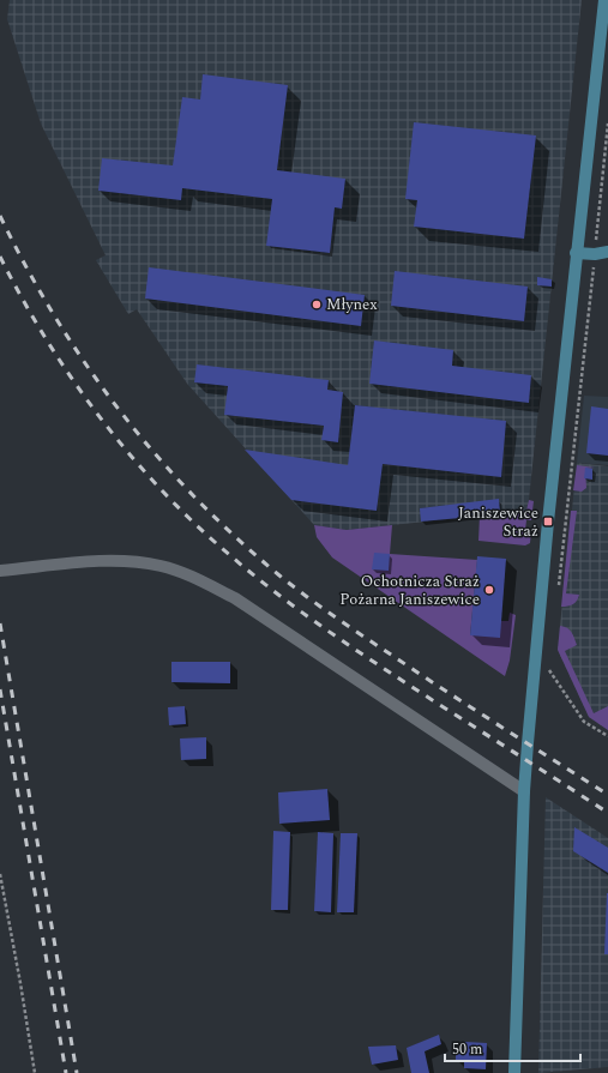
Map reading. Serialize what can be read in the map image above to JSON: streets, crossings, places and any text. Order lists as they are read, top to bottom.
{
  "places": {
    "other": ["Młynex", "Ochotnicza Straż Pożarna Janiszewice"],
    "transit": ["Janiszewice Straż"]
  },
  "scale_bar": "50 m"
}
